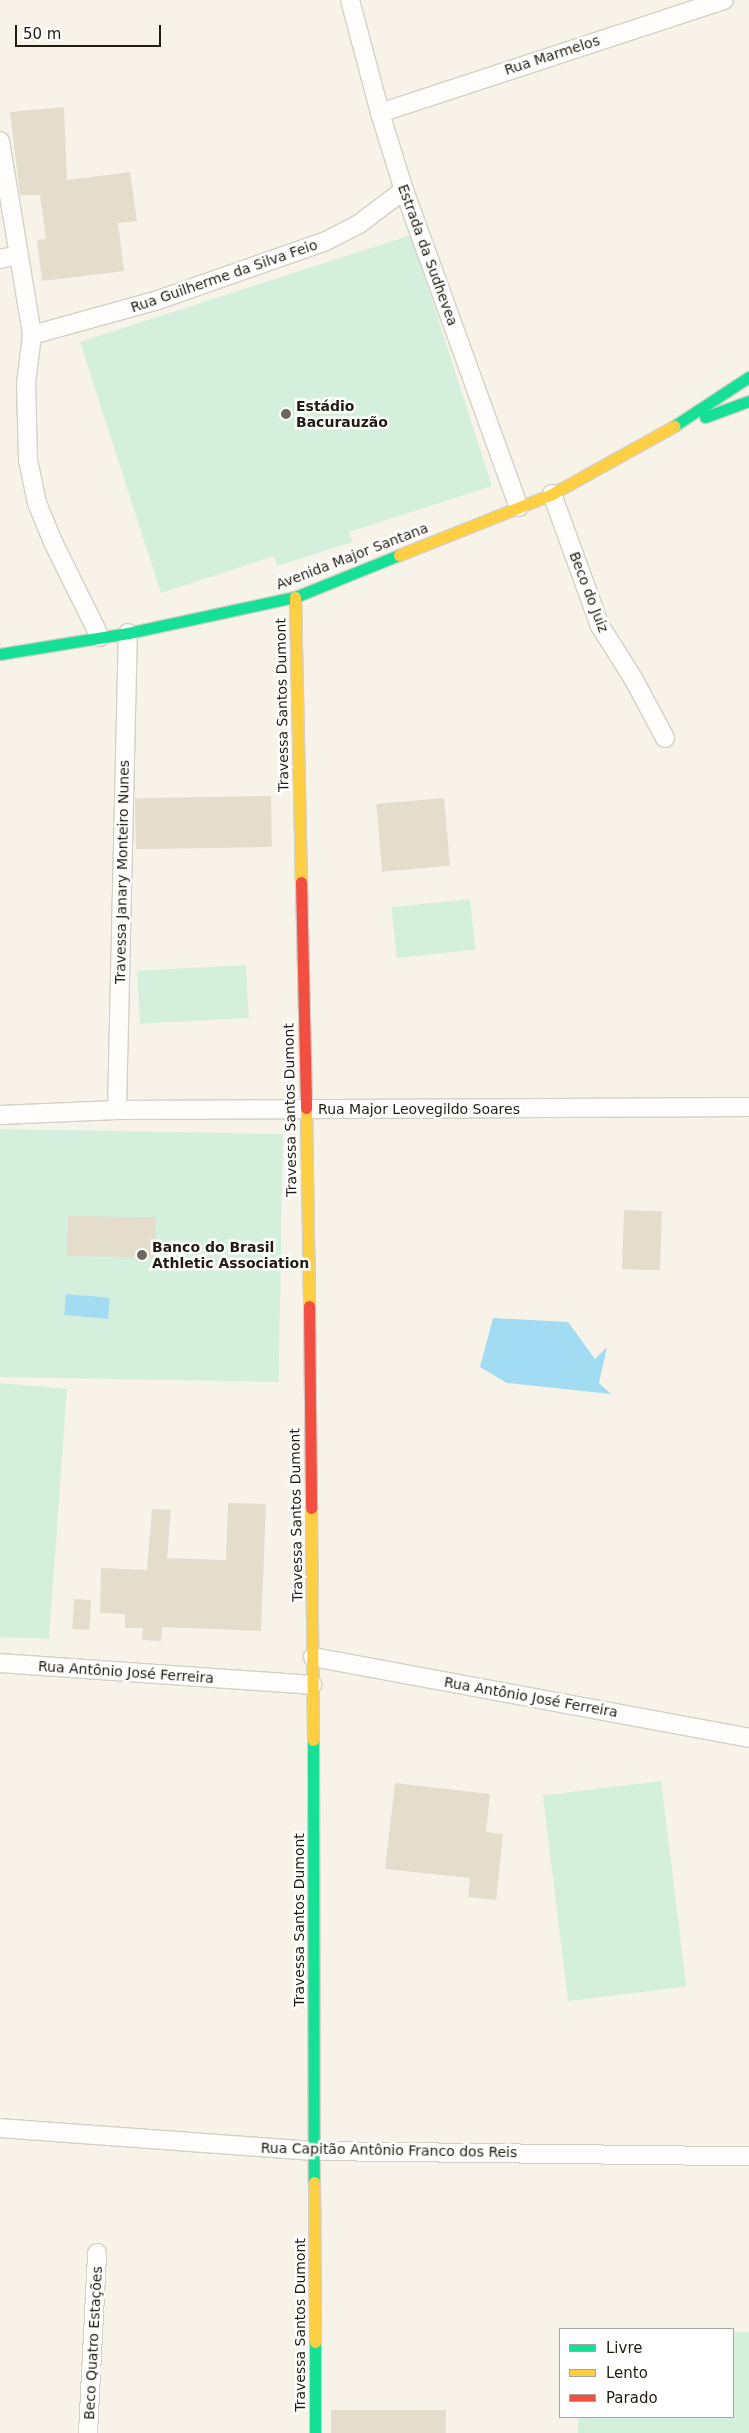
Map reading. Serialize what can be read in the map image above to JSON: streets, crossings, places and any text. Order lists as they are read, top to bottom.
{
  "streets": {
    "street": [
      "Rua Marmelos",
      "Estrada da Sudhevea",
      "Rua Guilherme da Silva Feio",
      "Avenida Major Santana",
      "Beco do Juiz",
      "Travessa Santos Dumont",
      "Travessa Janary Monteiro Nunes",
      "Rua Major Leovegildo Soares",
      "Rua Antônio José Ferreira",
      "Rua Capitão Antônio Franco dos Reis",
      "Beco Quatro Estações"
    ]
  },
  "crossings": [
    ["Rua Marmelos", "Estrada da Sudhevea"],
    ["Estrada da Sudhevea", "Rua Guilherme da Silva Feio"],
    ["Estrada da Sudhevea", "Avenida Major Santana"],
    ["Avenida Major Santana", "Beco do Juiz"],
    ["Avenida Major Santana", "Travessa Santos Dumont"],
    ["Avenida Major Santana", "Travessa Janary Monteiro Nunes"],
    ["Travessa Santos Dumont", "Rua Major Leovegildo Soares"],
    ["Travessa Santos Dumont", "Rua Antônio José Ferreira"],
    ["Travessa Santos Dumont", "Rua Capitão Antônio Franco dos Reis"],
    ["Travessa Janary Monteiro Nunes", "Rua Major Leovegildo Soares"]
  ],
  "places": ["Estádio Bacurauzão", "Banco do Brasil Athletic Association"],
  "legend": ["Livre", "Lento", "Parado"],
  "scale_bar": "50 m"
}
